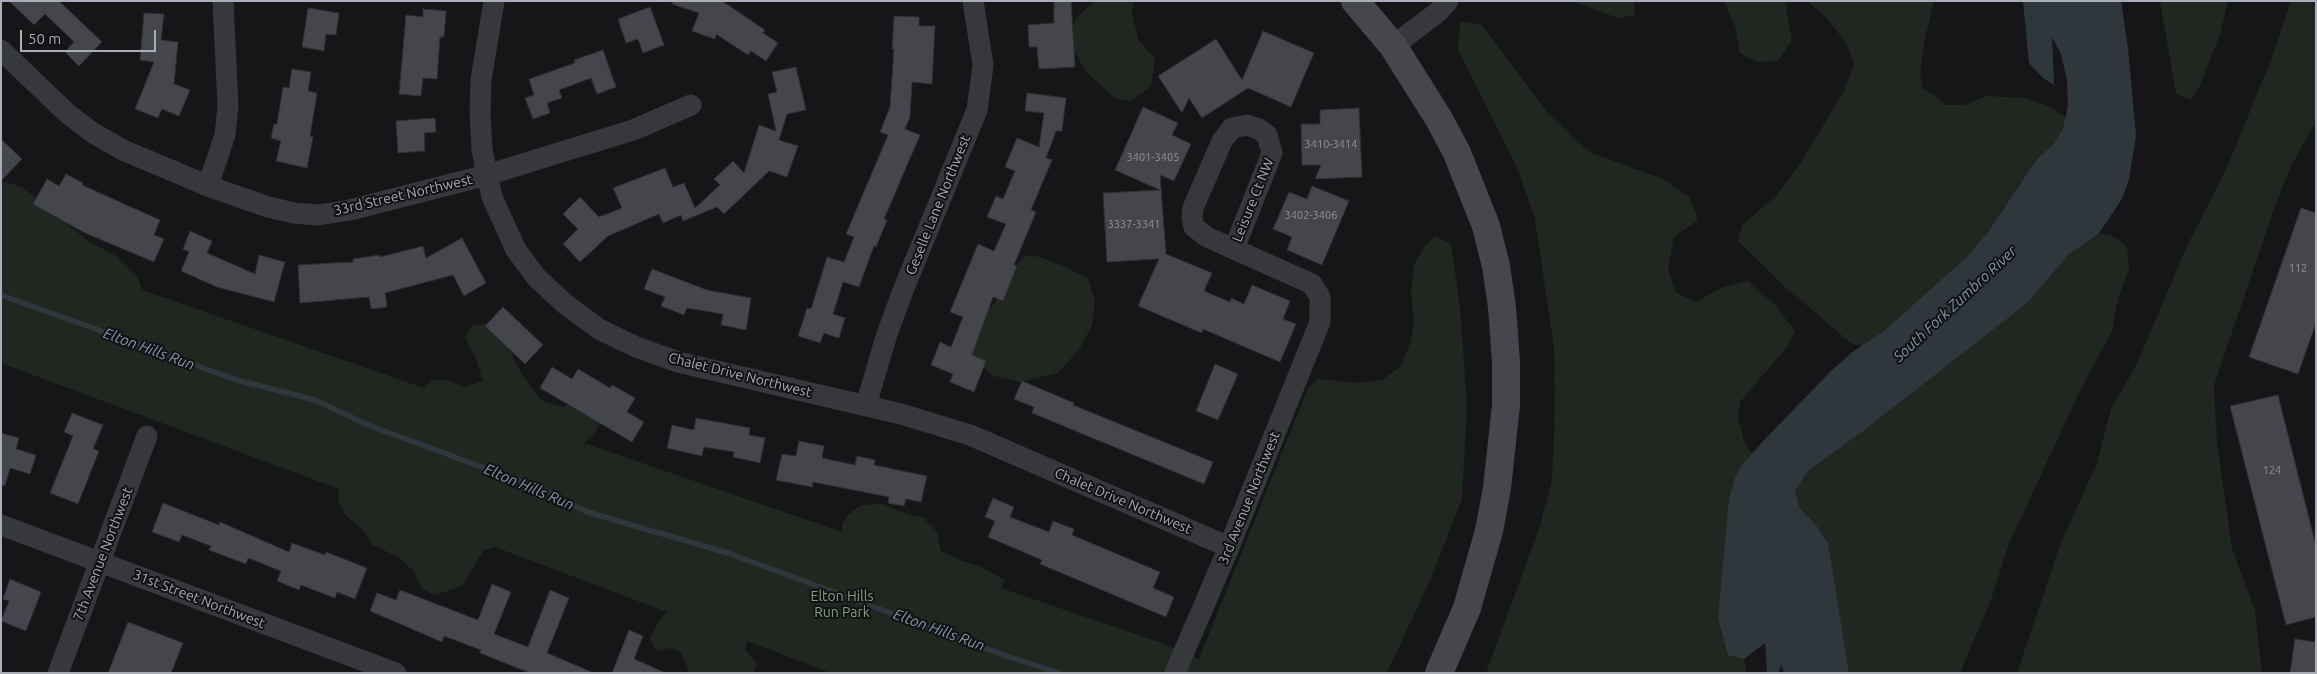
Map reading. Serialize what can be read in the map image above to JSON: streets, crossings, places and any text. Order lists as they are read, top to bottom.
{
  "streets": {
    "street": [
      "33rd Street Northwest",
      "Leisure Ct NW",
      "Geselle Lane Northwest",
      "Chalet Drive Northwest",
      "3rd Avenue Northwest",
      "7th Avenue Northwest",
      "31st Street Northwest"
    ]
  },
  "crossings": [
    ["33rd Street Northwest", "Chalet Drive Northwest"],
    ["Leisure Ct NW", "3rd Avenue Northwest"],
    ["Geselle Lane Northwest", "Chalet Drive Northwest"],
    ["Chalet Drive Northwest", "3rd Avenue Northwest"],
    ["7th Avenue Northwest", "31st Street Northwest"]
  ],
  "water": ["South Fork Zumbro River", "Elton Hills Run"],
  "parks": ["Elton Hills Run Park"],
  "house_numbers": [
    "3410-3414",
    "3401-3405",
    "3402-3406",
    "3337-3341",
    "112",
    "124"
  ],
  "scale_bar": "50 m"
}
